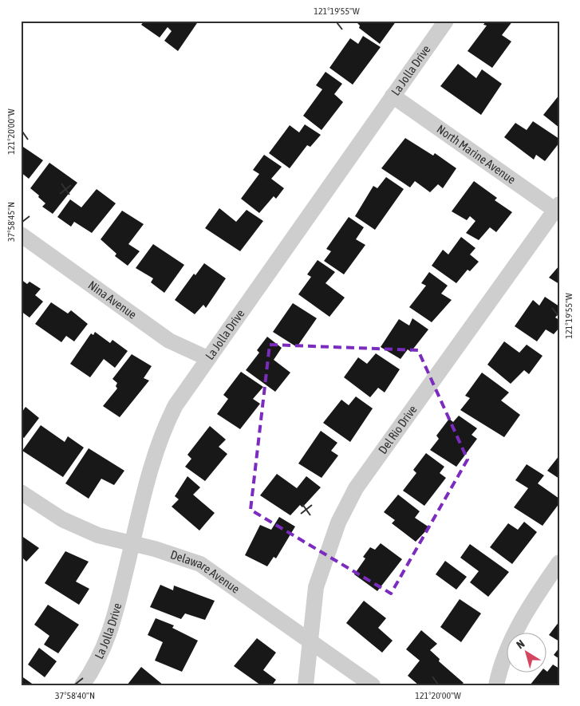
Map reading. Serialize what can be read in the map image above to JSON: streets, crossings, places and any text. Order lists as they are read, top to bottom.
{
  "streets": {
    "street": [
      "La Jolla Drive",
      "North Marine Avenue",
      "Nina Avenue",
      "Del Rio Drive",
      "Delaware Avenue"
    ]
  },
  "crossings": [
    ["La Jolla Drive", "North Marine Avenue"],
    ["La Jolla Drive", "Nina Avenue"],
    ["La Jolla Drive", "Delaware Avenue"],
    ["North Marine Avenue", "Del Rio Drive"],
    ["Del Rio Drive", "Delaware Avenue"]
  ],
  "north": "top left",
  "coordinates": [
    "121°19'55\"W",
    "121°20'00\"W",
    "37°58'45\"N",
    "37°58'40\"N"
  ]
}
